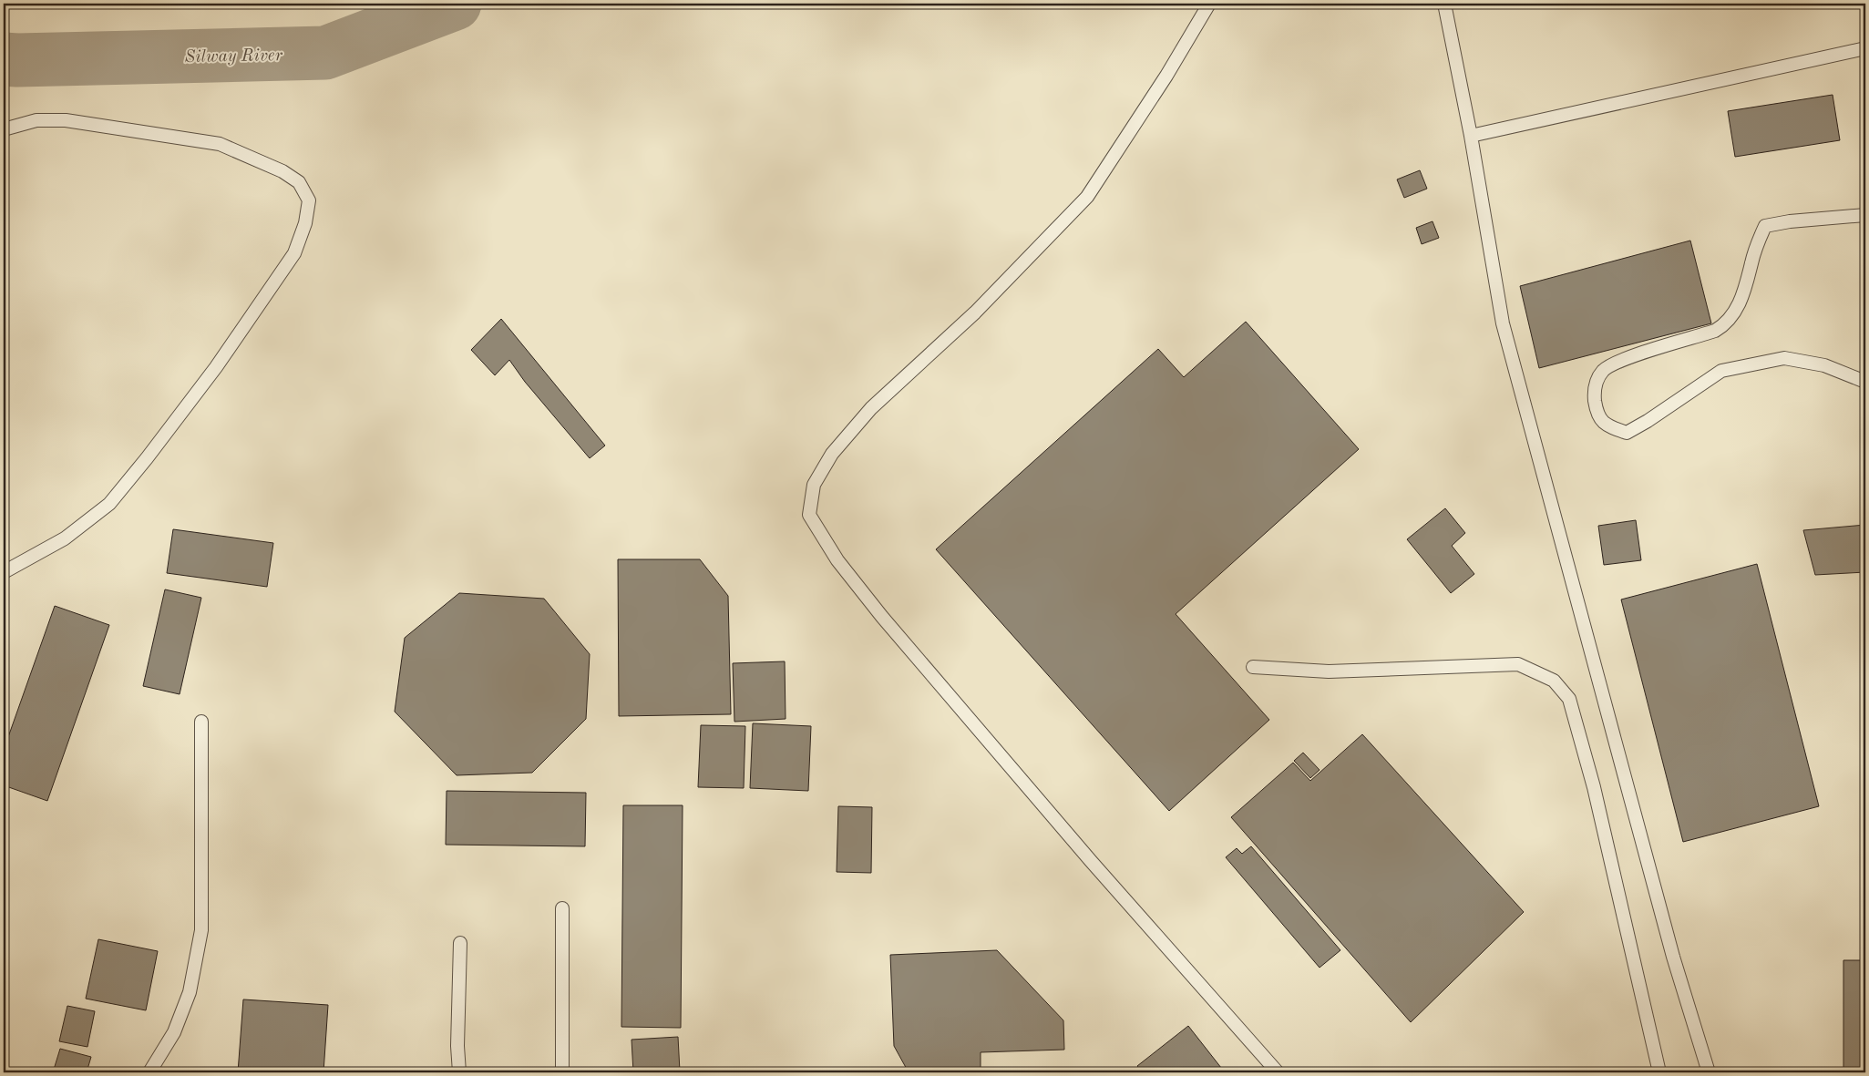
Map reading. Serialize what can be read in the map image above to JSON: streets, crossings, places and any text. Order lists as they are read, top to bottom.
{
  "water": ["Silway River"]
}
